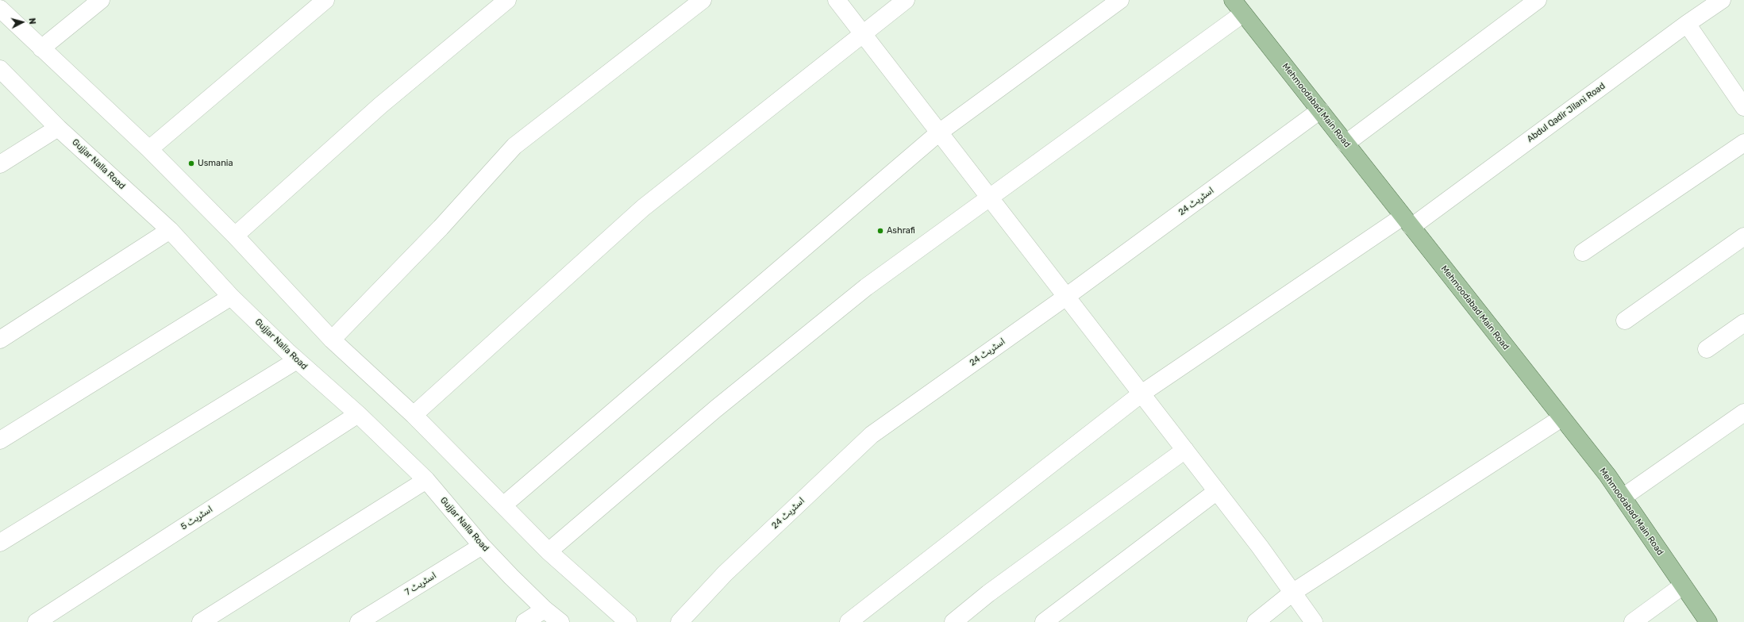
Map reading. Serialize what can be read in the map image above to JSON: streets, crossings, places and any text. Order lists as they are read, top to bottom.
{
  "streets": {
    "main road": ["Mehmoodabad Main Road"],
    "street": [
      "Abdul Qadir Jilani Road",
      "Gujjar Nalla Road",
      "اسٹریٹ 24",
      "اسٹریٹ 5",
      "اسٹریٹ 7"
    ]
  },
  "crossings": [
    ["Mehmoodabad Main Road", "Abdul Qadir Jilani Road"],
    ["Mehmoodabad Main Road", "اسٹریٹ 24"],
    ["Gujjar Nalla Road", "اسٹریٹ 5"],
    ["Gujjar Nalla Road", "اسٹریٹ 7"]
  ],
  "places": ["Usmania", "Ashrafi"],
  "north": "right"
}
